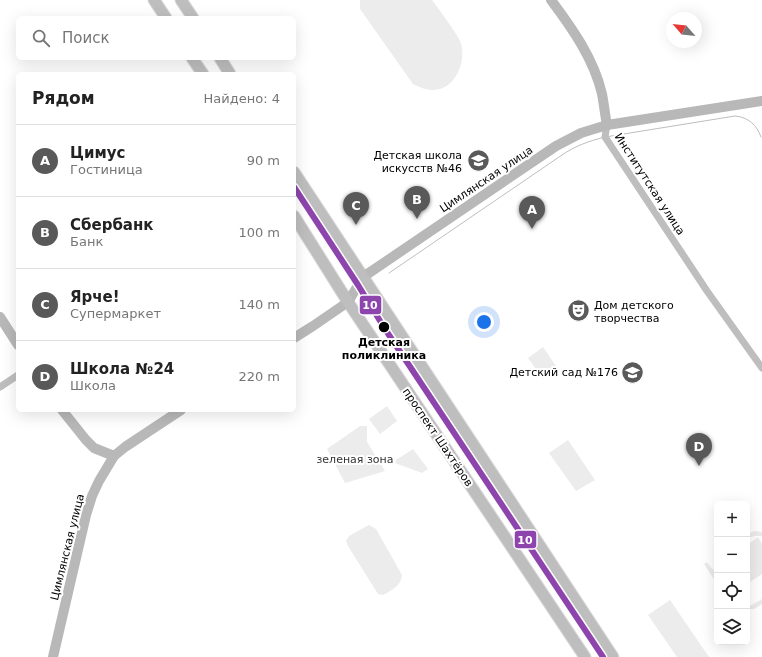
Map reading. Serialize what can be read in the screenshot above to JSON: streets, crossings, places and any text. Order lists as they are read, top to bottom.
{
  "streets": {
    "main road": ["проспект Шахтёров"],
    "street": ["Цимлянская улица", "Институтская улица"]
  },
  "crossings": [
    ["Цимлянская улица", "Институтская улица"],
    ["Цимлянская улица", "проспект Шахтёров"]
  ],
  "parks": ["зеленая зона"],
  "places": {
    "school or university": ["Детская школа искусств №46", "Детский сад №176"],
    "theatre": ["Дом детского творчества"],
    "other": ["Детская поликлиника"]
  },
  "lines": ["transit line 10"],
  "north": "top left",
  "page": {
    "search": "Поиск",
    "heading": ["Рядом", "Найдено: 4"],
    "list": [
      {
        "mark": "A",
        "name": "Цимус",
        "note": "Гостиница",
        "value": "90 m"
      },
      {
        "mark": "B",
        "name": "Сбербанк",
        "note": "Банк",
        "value": "100 m"
      },
      {
        "mark": "C",
        "name": "Ярче!",
        "note": "Супермаркет",
        "value": "140 m"
      },
      {
        "mark": "D",
        "name": "Школа №24",
        "note": "Школа",
        "value": "220 m"
      }
    ],
    "pins": [
      "B",
      "C",
      "A",
      "D"
    ],
    "map_buttons": ["+", "−"]
  }
}
